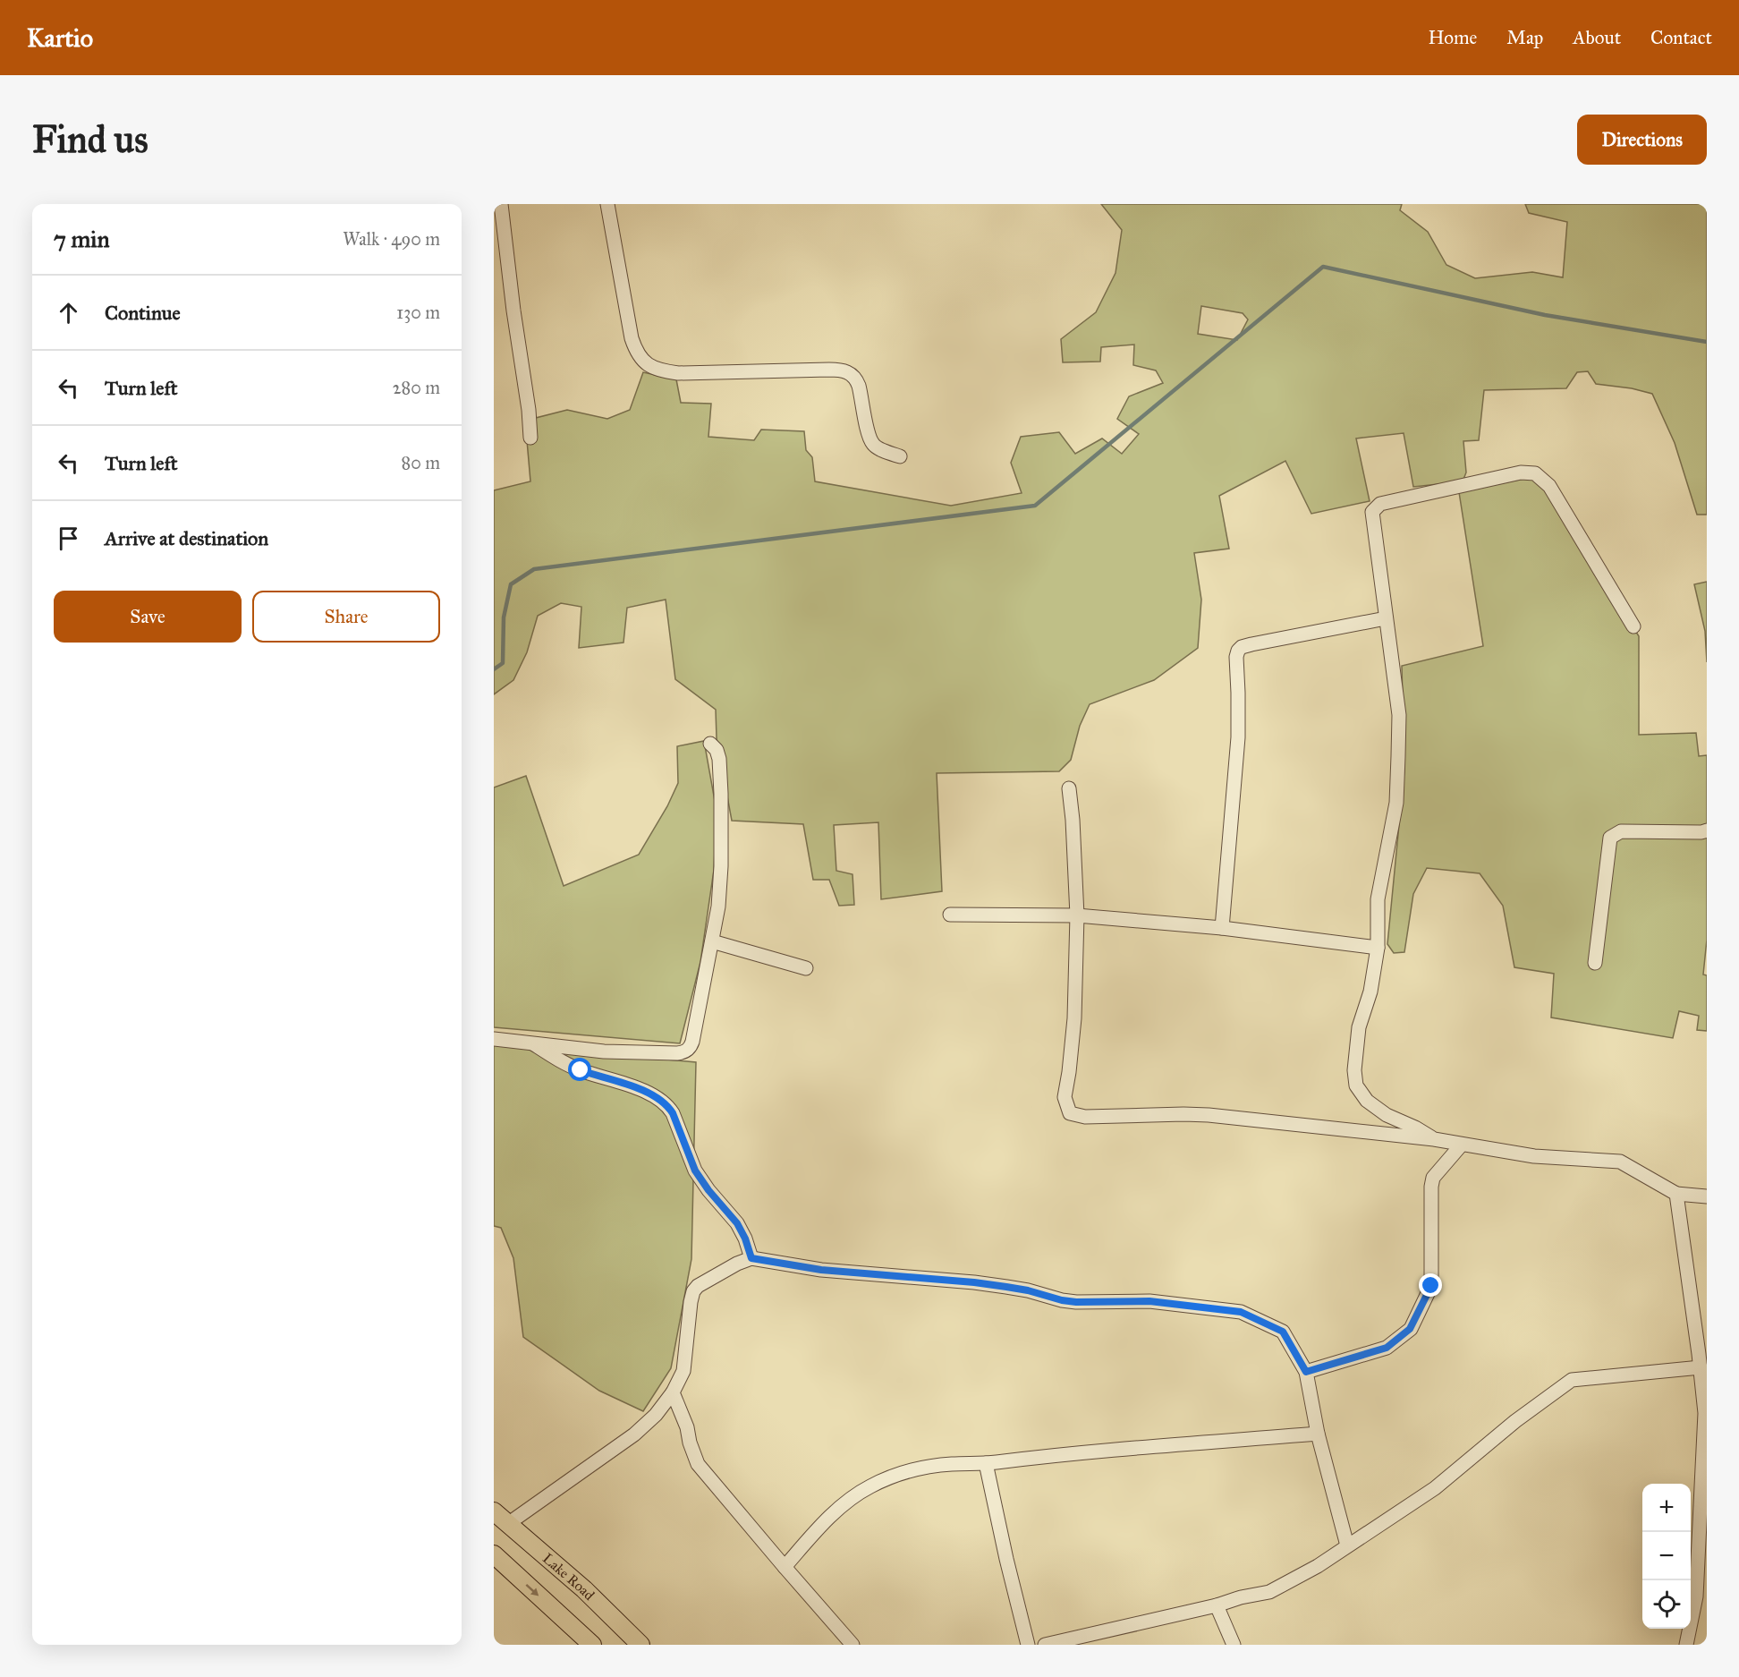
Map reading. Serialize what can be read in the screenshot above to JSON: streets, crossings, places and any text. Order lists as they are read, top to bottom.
{
  "streets": {
    "main road": ["Lake Road"]
  },
  "page": {
    "header": "Kartio",
    "nav": [
      "Home",
      "Map",
      "About",
      "Contact"
    ],
    "buttons": [
      "Directions",
      ["Save", "Share"]
    ],
    "title": "Find us",
    "heading": ["7 min", "Walk · 490 m"],
    "list": [
      ["Continue", "130 m"],
      ["Turn left", "280 m"],
      ["Turn left", "80 m"],
      "Arrive at destination"
    ],
    "map_buttons": ["+", "−"]
  }
}
